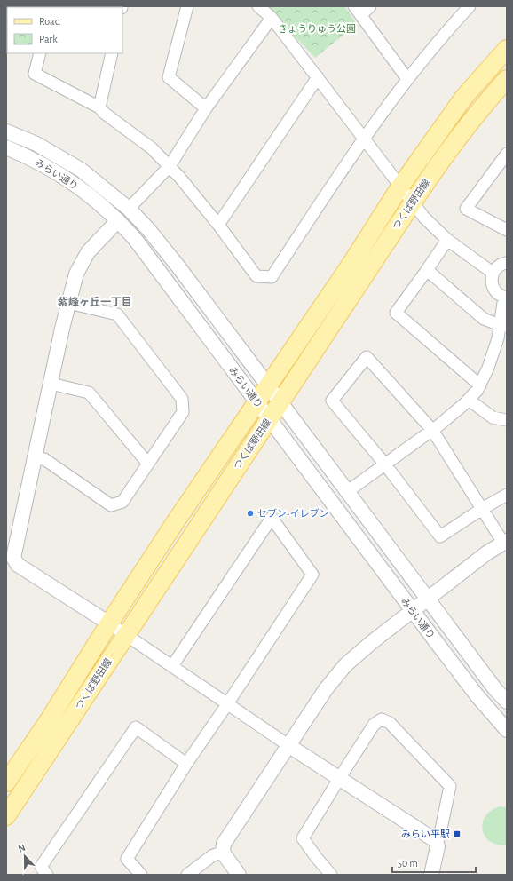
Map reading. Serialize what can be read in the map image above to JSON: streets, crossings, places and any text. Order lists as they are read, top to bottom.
{
  "streets": {
    "main road": ["つくば野田線"],
    "street": ["みらい通り"]
  },
  "crossings": [
    ["みらい通り", "つくば野田線"]
  ],
  "districts": ["紫峰ヶ丘一丁目"],
  "parks": ["きょうりゅう公園"],
  "places": {
    "other": ["セブン-イレブン"],
    "transit": ["みらい平駅"]
  },
  "legend": ["Road", "Park"],
  "scale_bar": "50 m",
  "north": "top"
}
